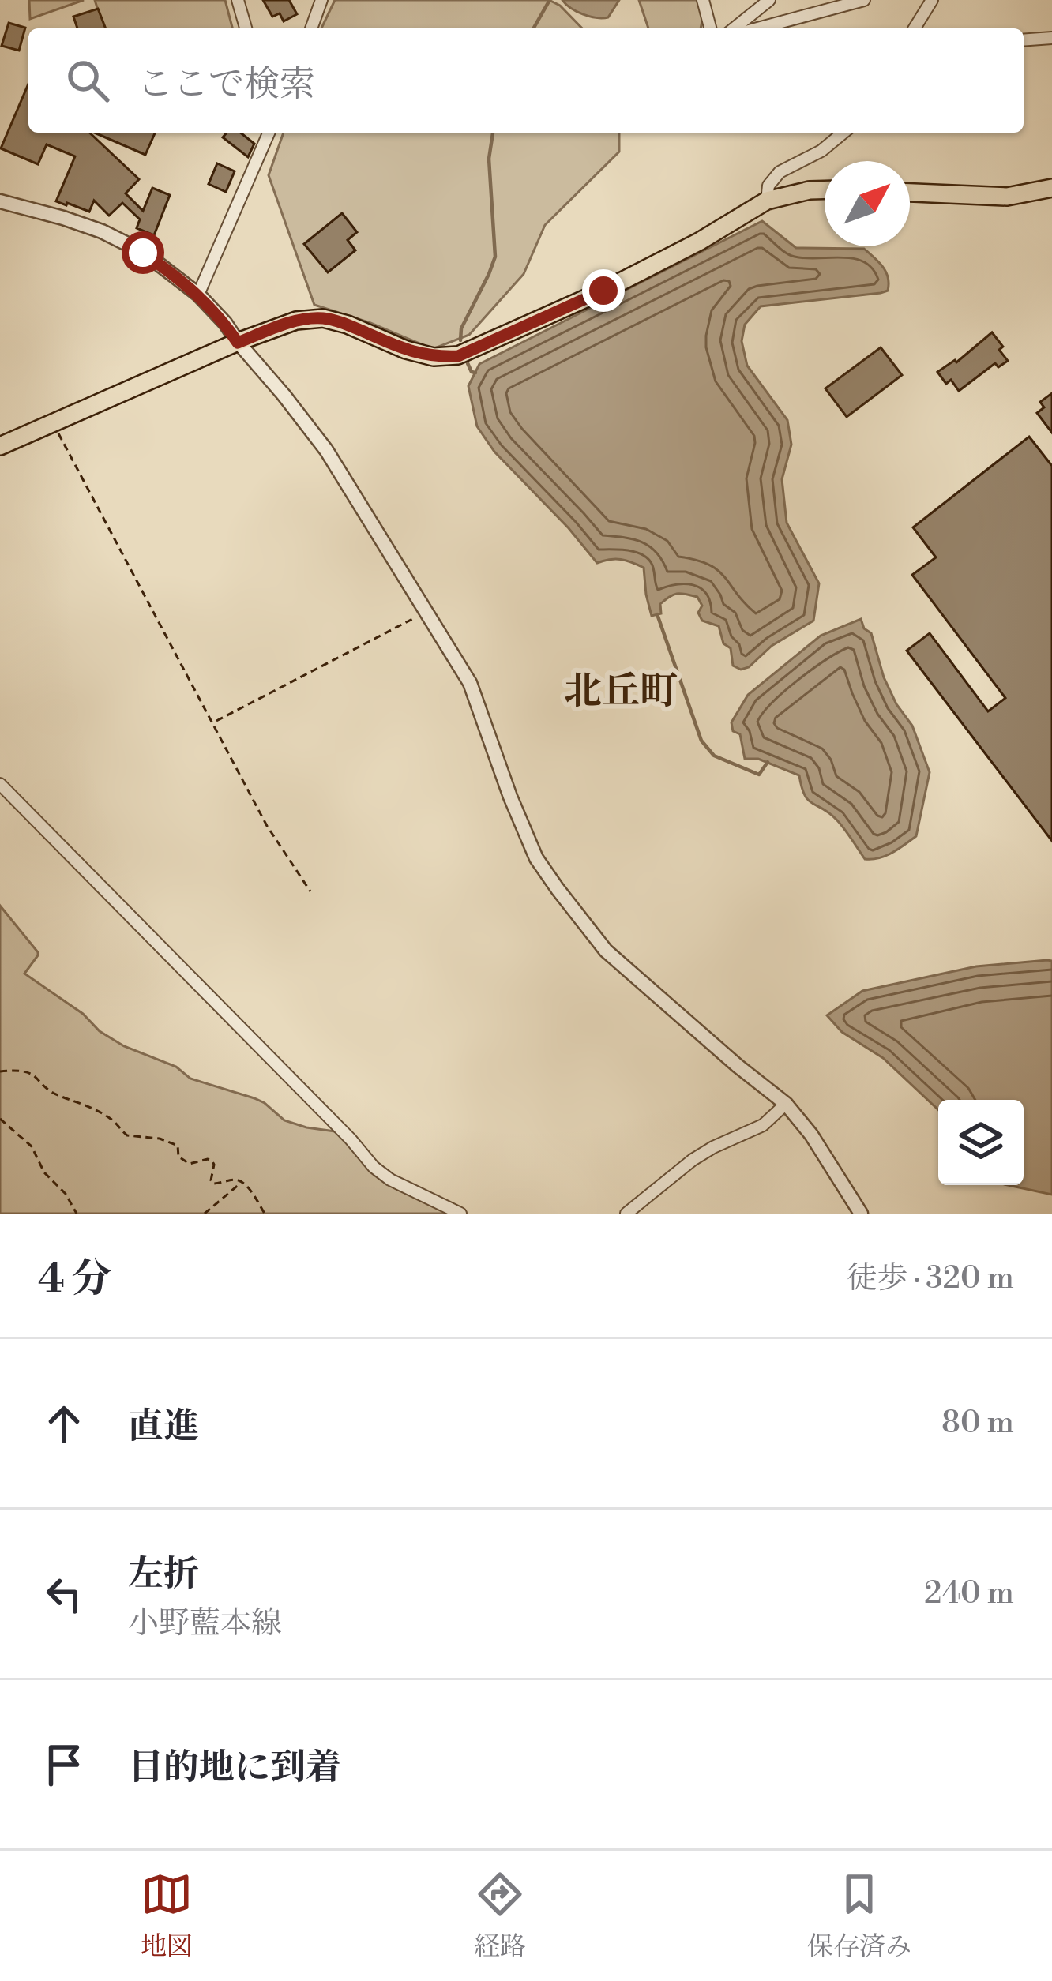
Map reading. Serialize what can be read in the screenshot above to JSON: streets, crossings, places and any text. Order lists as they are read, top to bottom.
{
  "districts": ["北丘町"],
  "north": "top right",
  "page": {
    "search": "ここで検索",
    "heading": ["4 分", "徒歩 · 320 m"],
    "list": [
      ["直進", "80 m"],
      ["左折", "小野藍本線", "240 m"],
      "目的地に到着"
    ],
    "nav": ["地図", "経路", "保存済み"]
  }
}
